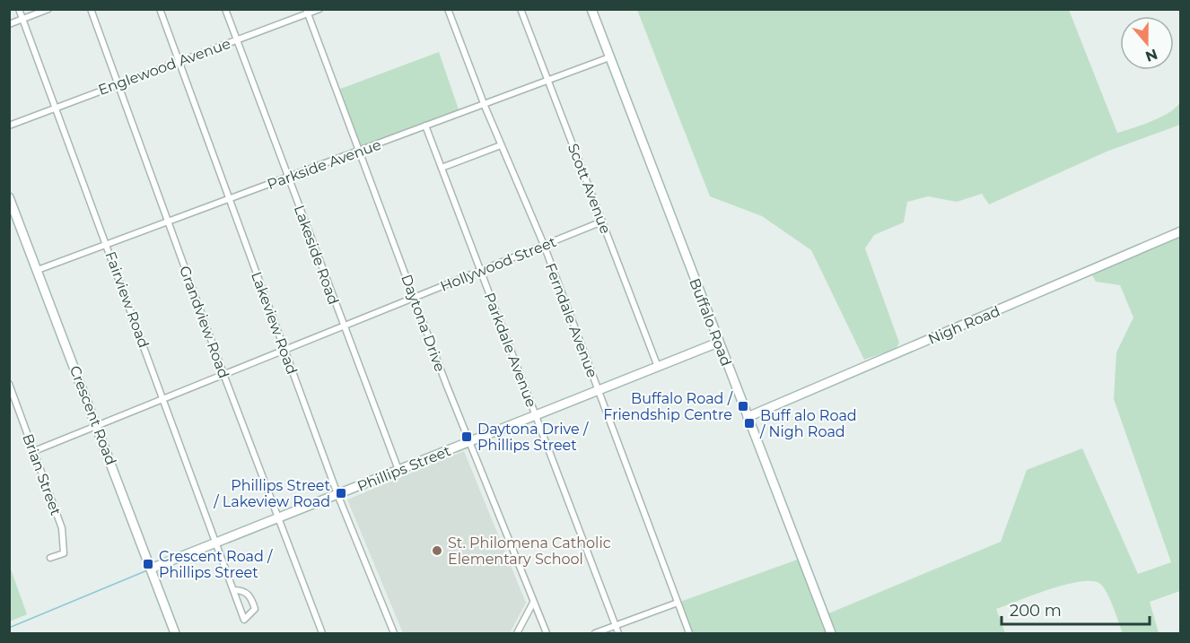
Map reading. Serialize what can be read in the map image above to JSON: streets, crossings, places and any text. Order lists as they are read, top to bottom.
{
  "streets": {
    "street": [
      "Englewood Avenue",
      "Parkside Avenue",
      "Scott Avenue",
      "Lakeside Road",
      "Hollywood Street",
      "Fairview Road",
      "Ferndale Avenue",
      "Grandview Road",
      "Buffalo Road",
      "Lakeview Road",
      "Daytona Drive",
      "Nigh Road",
      "Parkdale Avenue",
      "Crescent Road",
      "Phillips Street",
      "Brian Street"
    ]
  },
  "crossings": [
    ["Englewood Avenue", "Lakeside Road"],
    ["Englewood Avenue", "Fairview Road"],
    ["Englewood Avenue", "Grandview Road"],
    ["Englewood Avenue", "Lakeview Road"],
    ["Englewood Avenue", "Daytona Drive"],
    ["Parkside Avenue", "Scott Avenue"],
    ["Parkside Avenue", "Lakeside Road"],
    ["Parkside Avenue", "Fairview Road"],
    ["Parkside Avenue", "Ferndale Avenue"],
    ["Parkside Avenue", "Grandview Road"],
    ["Parkside Avenue", "Buffalo Road"],
    ["Parkside Avenue", "Lakeview Road"],
    ["Parkside Avenue", "Daytona Drive"],
    ["Parkside Avenue", "Parkdale Avenue"],
    ["Parkside Avenue", "Crescent Road"],
    ["Scott Avenue", "Hollywood Street"],
    ["Scott Avenue", "Phillips Street"],
    ["Lakeside Road", "Hollywood Street"],
    ["Lakeside Road", "Phillips Street"],
    ["Hollywood Street", "Fairview Road"],
    ["Hollywood Street", "Ferndale Avenue"],
    ["Hollywood Street", "Grandview Road"],
    ["Hollywood Street", "Lakeview Road"],
    ["Hollywood Street", "Daytona Drive"],
    ["Hollywood Street", "Parkdale Avenue"],
    ["Hollywood Street", "Crescent Road"],
    ["Hollywood Street", "Brian Street"],
    ["Fairview Road", "Phillips Street"],
    ["Ferndale Avenue", "Phillips Street"],
    ["Grandview Road", "Phillips Street"],
    ["Buffalo Road", "Nigh Road"],
    ["Buffalo Road", "Phillips Street"],
    ["Lakeview Road", "Phillips Street"],
    ["Daytona Drive", "Phillips Street"],
    ["Parkdale Avenue", "Phillips Street"],
    ["Crescent Road", "Phillips Street"]
  ],
  "places": {
    "transit": [
      "Buffalo Road / Friendship Centre",
      "Buff alo Road / Nigh Road",
      "Daytona Drive / Phillips Street",
      "Phillips Street / Lakeview Road",
      "Crescent Road / Phillips Street"
    ],
    "other": ["St. Philomena Catholic Elementary School"]
  },
  "scale_bar": "200 m",
  "north": "bottom"
}
